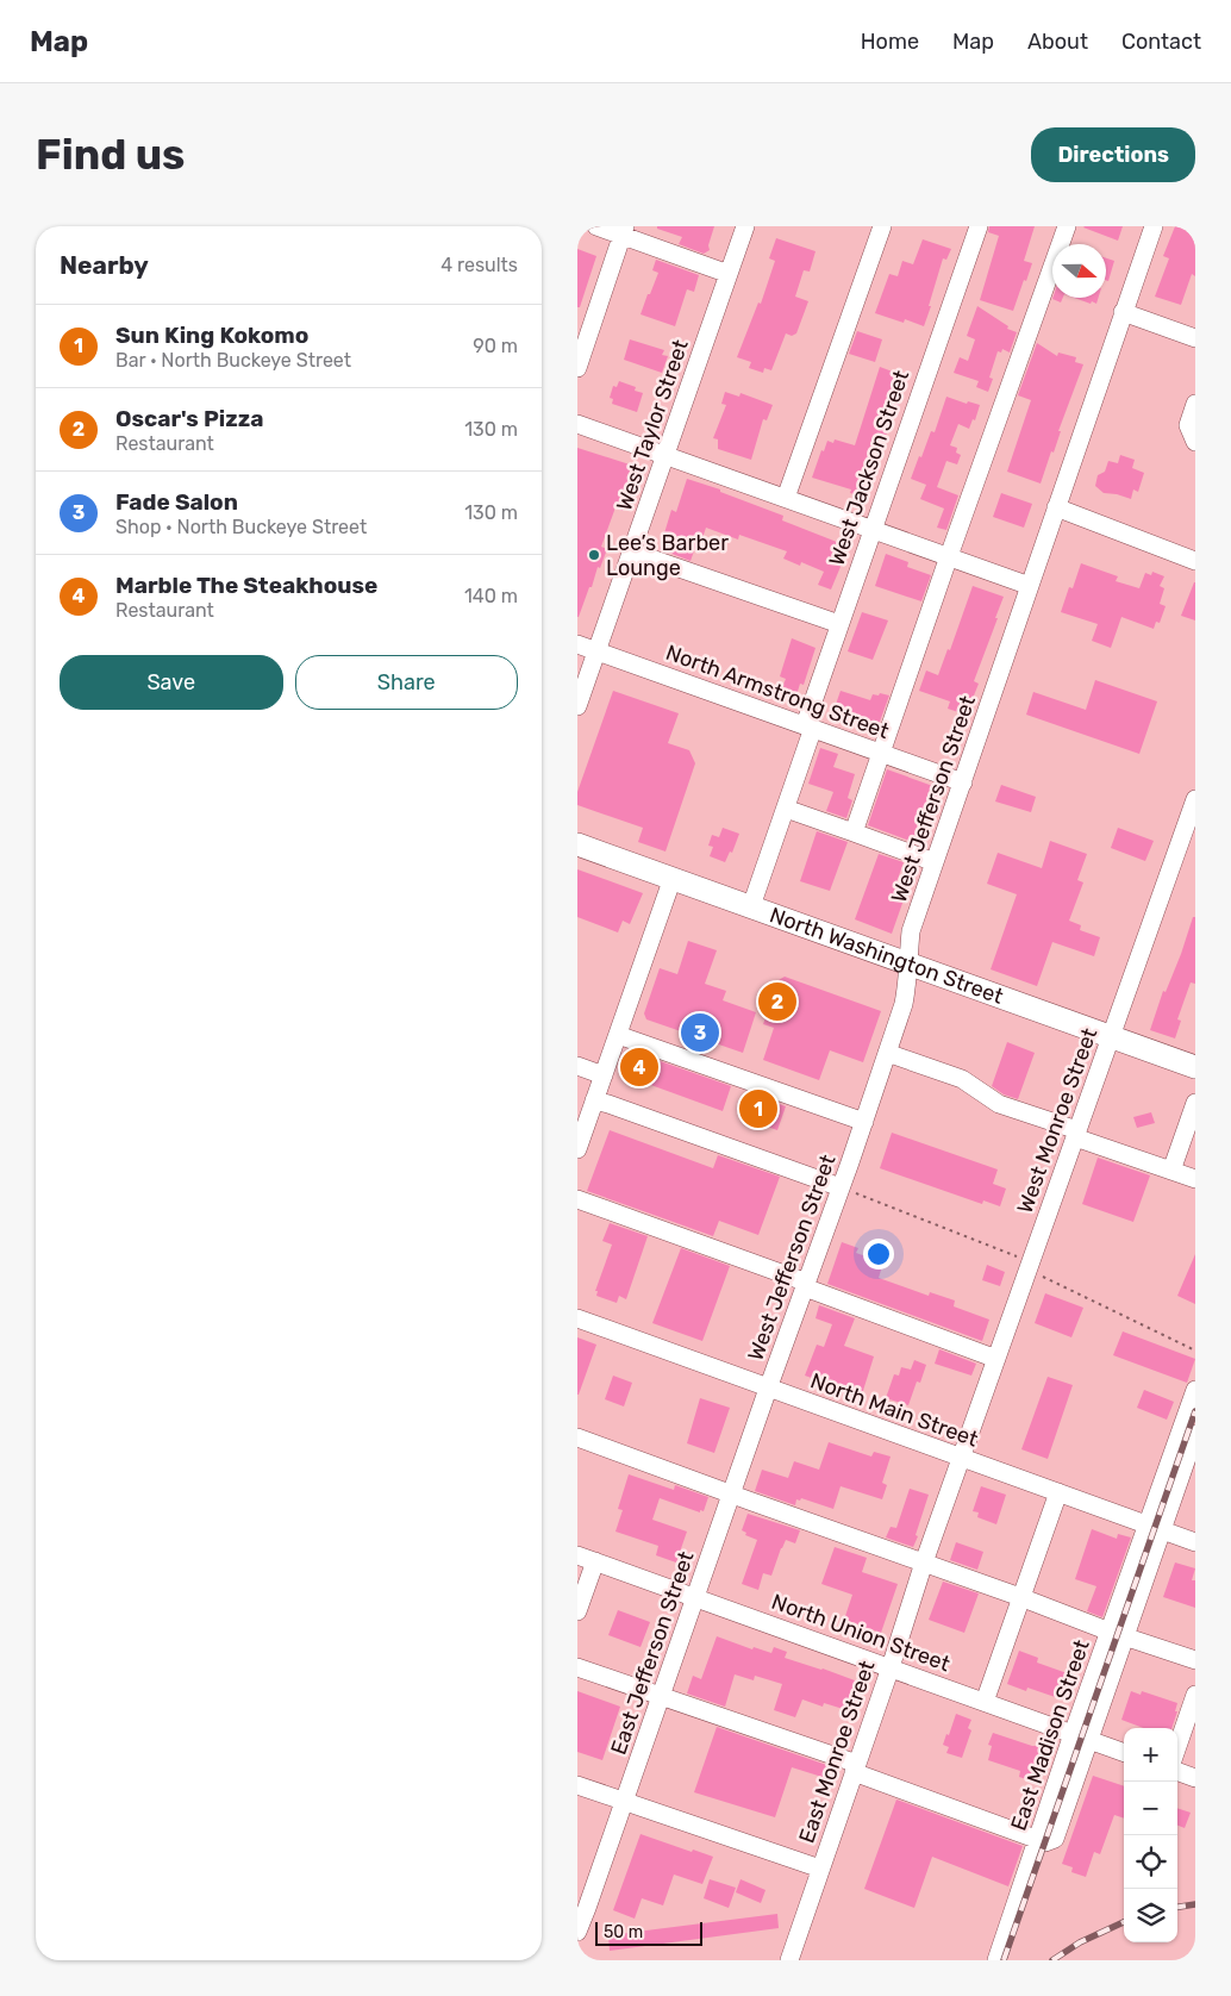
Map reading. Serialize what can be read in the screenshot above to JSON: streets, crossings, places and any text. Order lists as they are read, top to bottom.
{
  "streets": {
    "main road": ["North Washington Street"],
    "street": [
      "West Taylor Street",
      "West Jackson Street",
      "North Armstrong Street",
      "West Jefferson Street",
      "West Monroe Street",
      "North Main Street",
      "North Union Street",
      "East Jefferson Street",
      "East Madison Street",
      "East Monroe Street"
    ]
  },
  "crossings": [
    ["West Taylor Street", "North Armstrong Street"],
    ["West Jackson Street", "North Armstrong Street"],
    ["West Jackson Street", "North Washington Street"],
    ["North Armstrong Street", "West Jefferson Street"],
    ["West Jefferson Street", "North Washington Street"],
    ["West Jefferson Street", "North Main Street"],
    ["West Jefferson Street", "East Jefferson Street"],
    ["North Washington Street", "West Monroe Street"],
    ["West Monroe Street", "North Main Street"],
    ["West Monroe Street", "East Monroe Street"],
    ["North Main Street", "East Jefferson Street"],
    ["North Main Street", "East Madison Street"],
    ["North Main Street", "East Monroe Street"],
    ["North Union Street", "East Jefferson Street"],
    ["North Union Street", "East Madison Street"],
    ["North Union Street", "East Monroe Street"]
  ],
  "places": ["Lee’s Barber Lounge"],
  "scale_bar": "50 m",
  "north": "right",
  "page": {
    "header": "Map",
    "nav": [
      "Home",
      "Map",
      "About",
      "Contact"
    ],
    "buttons": [
      "Directions",
      ["Save", "Share"]
    ],
    "title": "Find us",
    "heading": ["Nearby", "4 results"],
    "list": [
      {
        "mark": "1",
        "name": "Sun King Kokomo",
        "note": "Bar · North Buckeye Street",
        "value": "90 m"
      },
      {
        "mark": "2",
        "name": "Oscar's Pizza",
        "note": "Restaurant",
        "value": "130 m"
      },
      {
        "mark": "3",
        "name": "Fade Salon",
        "note": "Shop · North Buckeye Street",
        "value": "130 m"
      },
      {
        "mark": "4",
        "name": "Marble The Steakhouse",
        "note": "Restaurant",
        "value": "140 m"
      }
    ],
    "pins": [
      "2",
      "3",
      "4",
      "1"
    ],
    "map_buttons": ["+", "−"],
    "scale": "50 m"
  }
}
